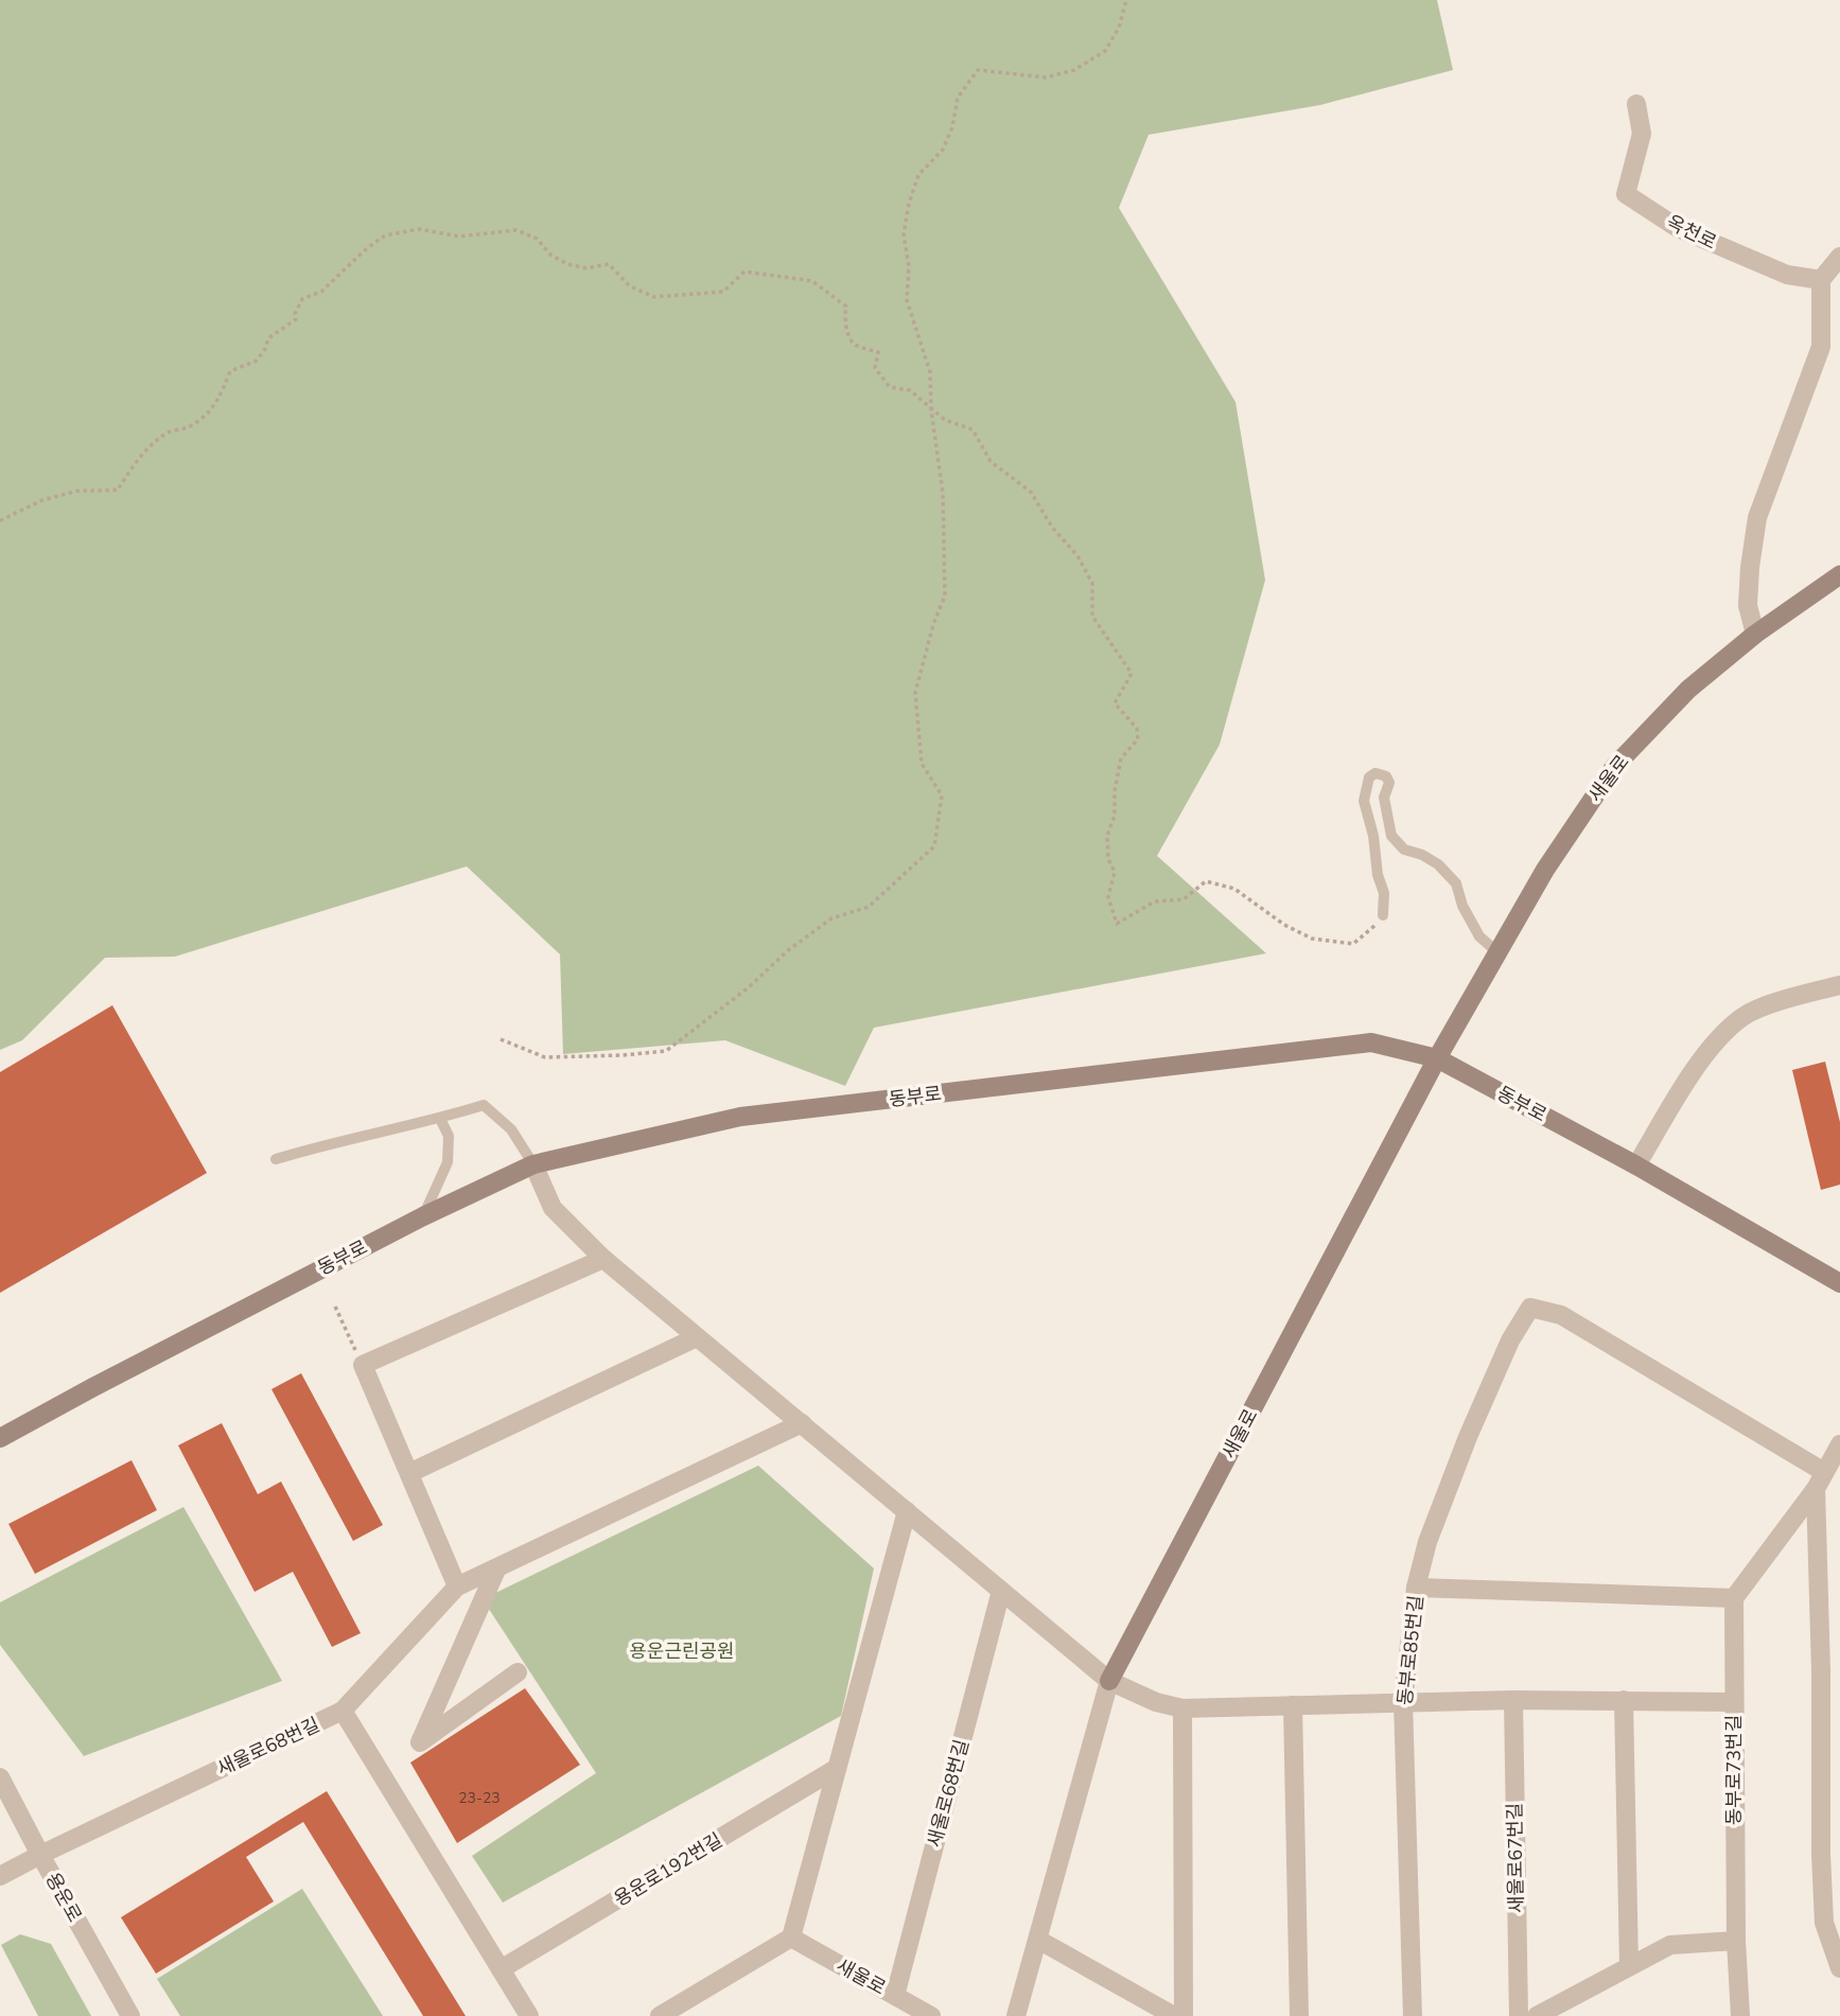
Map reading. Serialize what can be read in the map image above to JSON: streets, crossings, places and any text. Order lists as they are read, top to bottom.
{
  "streets": {
    "main road": ["새울로", "동부로"],
    "street": [
      "옥천로",
      "동부로85번길",
      "새울로68번길",
      "동부로73번길",
      "새울로67번길",
      "용운로192번길",
      "용운로"
    ]
  },
  "crossings": [
    ["새울로", "동부로"],
    ["새울로", "새울로68번길"],
    ["새울로68번길", "용운로"]
  ],
  "parks": ["용운근린공원"],
  "house_numbers": ["23-23"]
}
